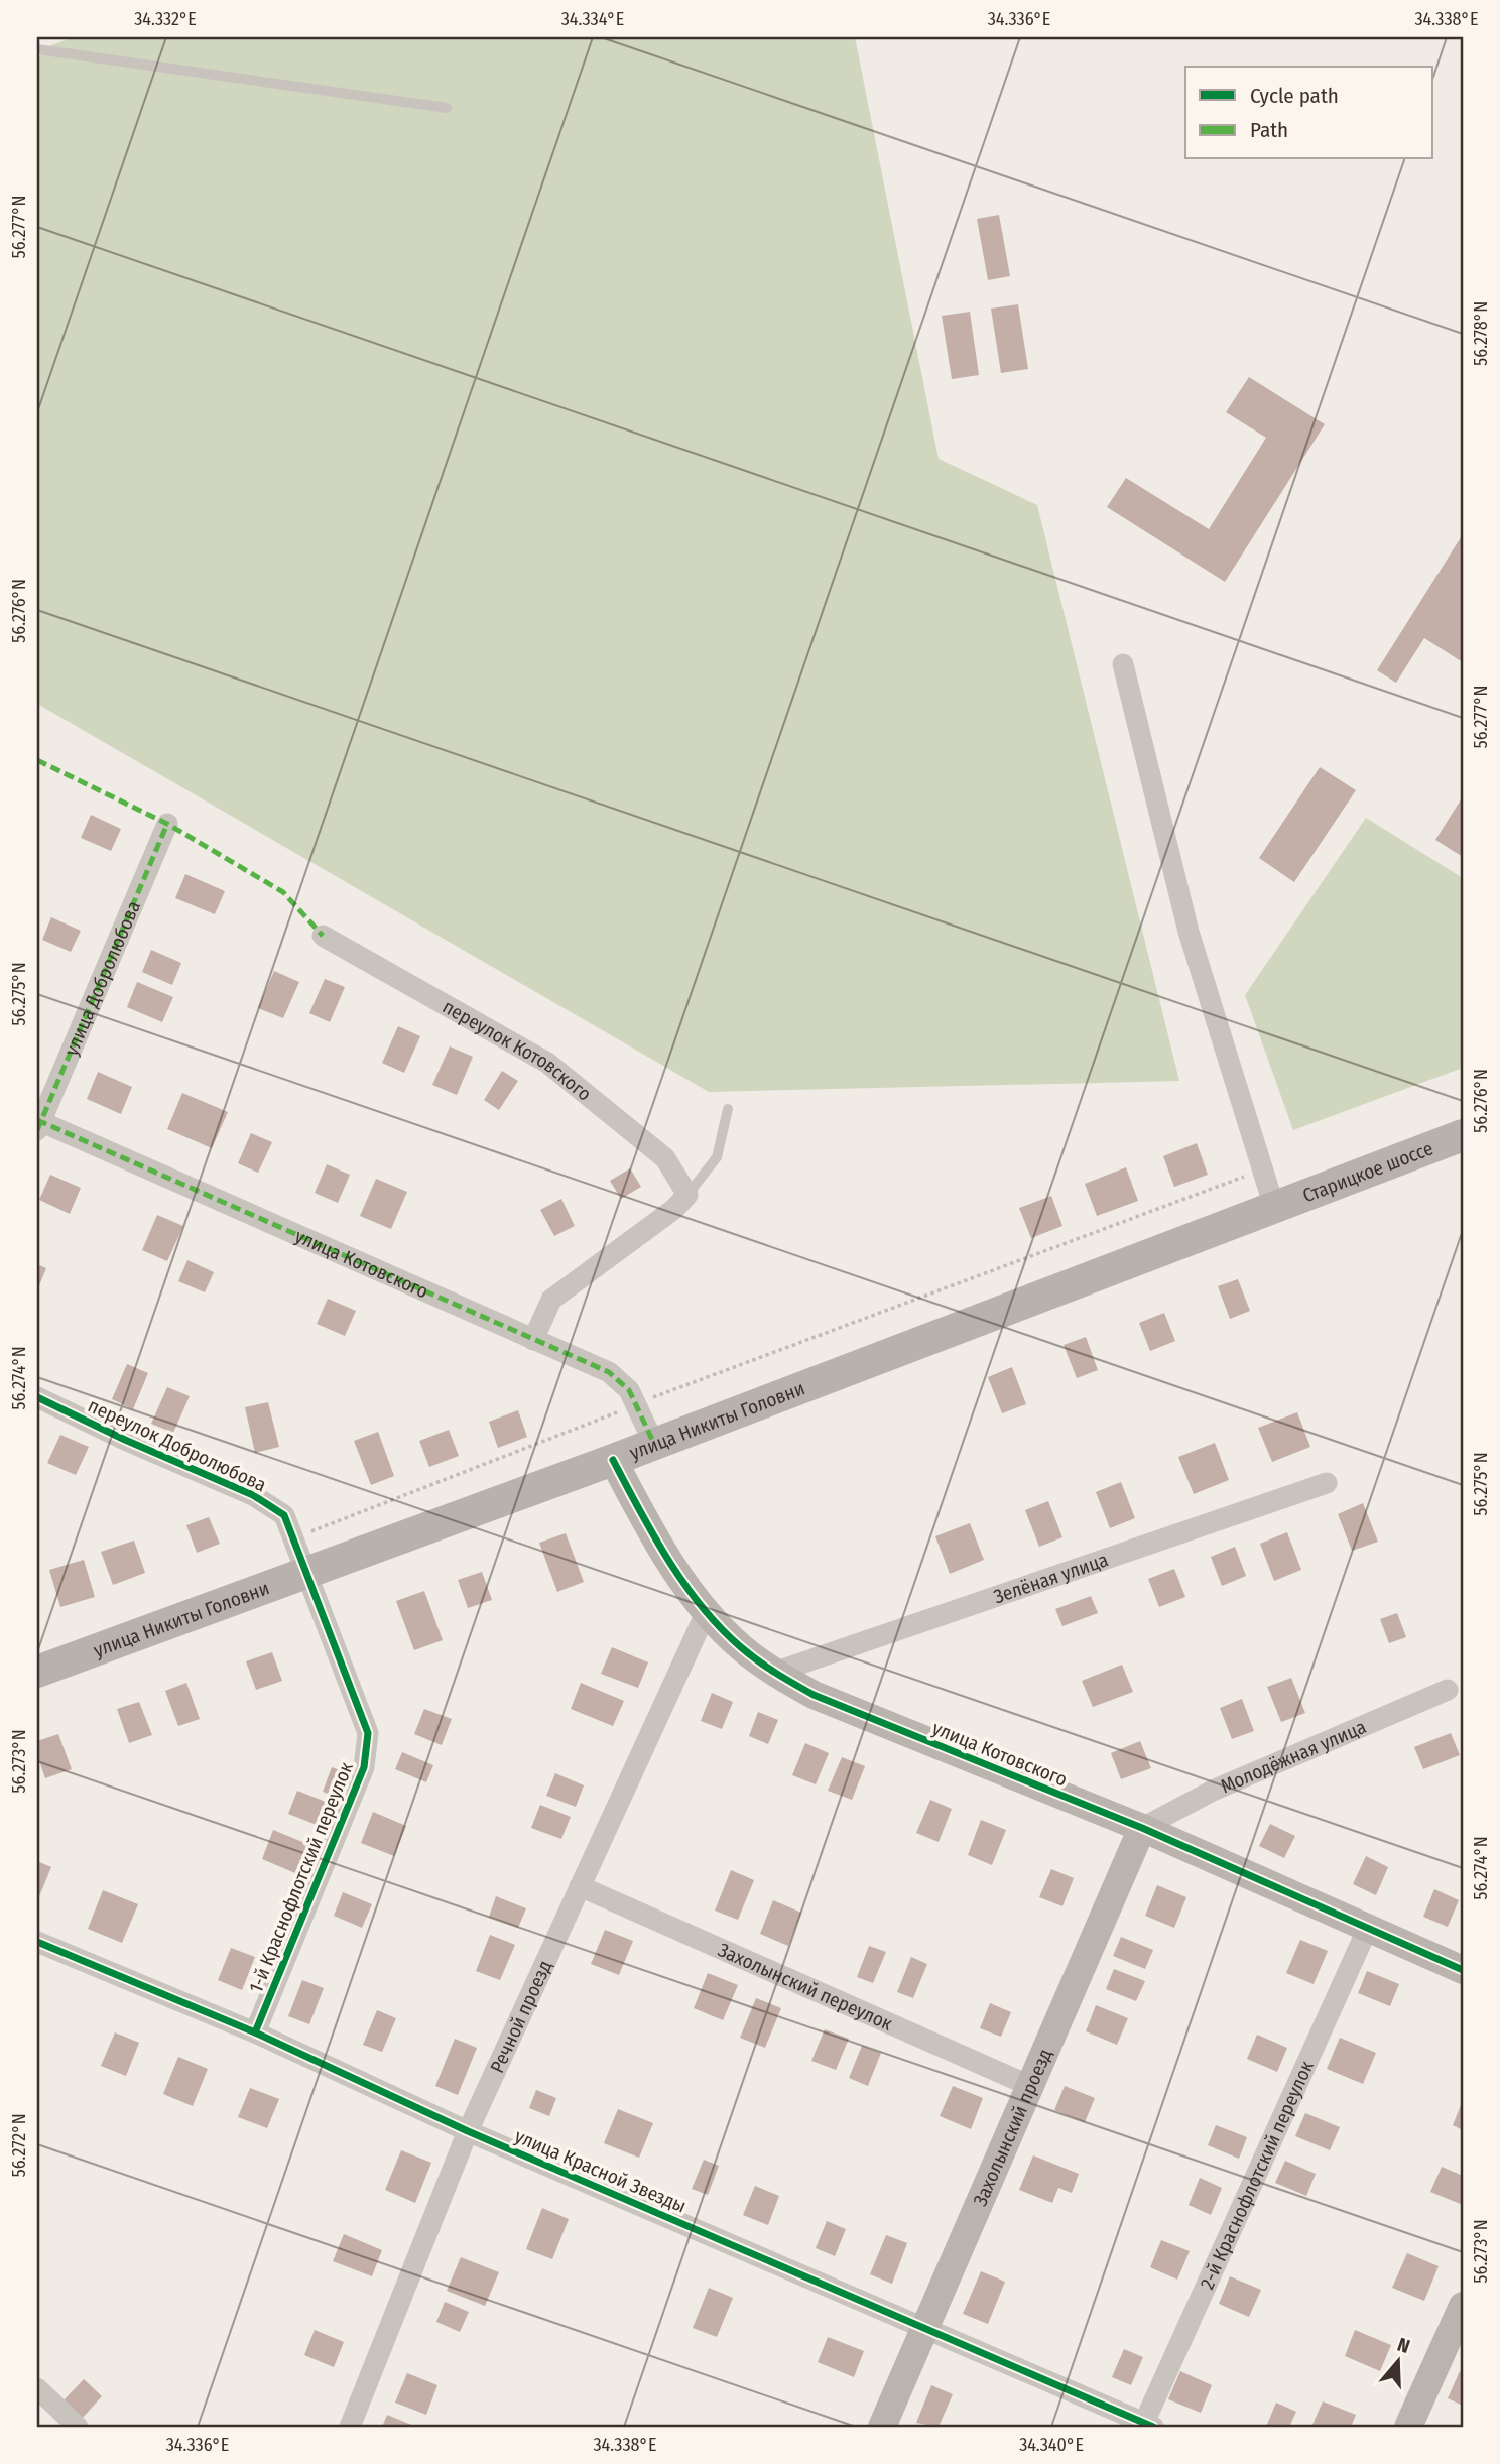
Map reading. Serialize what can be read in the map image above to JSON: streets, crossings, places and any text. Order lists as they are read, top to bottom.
{
  "streets": {
    "main road": ["Старицкое шоссе", "улица Никиты Головни"],
    "street": [
      "улица Добролюбова",
      "переулок Котовского",
      "улица Котовского",
      "переулок Добролюбова",
      "Зелёная улица",
      "Молодёжная улица",
      "1-й Краснофлотский переулок",
      "Захолынский переулок",
      "Речной проезд",
      "Захолынский проезд",
      "улица Красной Звезды",
      "2-й Краснофлотский переулок"
    ]
  },
  "crossings": [
    ["улица Добролюбова", "улица Котовского"],
    ["Старицкое шоссе", "улица Никиты Головни"],
    ["улица Котовского", "улица Никиты Головни"],
    ["улица Котовского", "Зелёная улица"],
    ["улица Котовского", "Молодёжная улица"],
    ["улица Котовского", "Речной проезд"],
    ["улица Котовского", "Захолынский проезд"],
    ["улица Котовского", "2-й Краснофлотский переулок"],
    ["улица Никиты Головни", "переулок Добролюбова"],
    ["улица Никиты Головни", "1-й Краснофлотский переулок"],
    ["переулок Добролюбова", "1-й Краснофлотский переулок"],
    ["Молодёжная улица", "Захолынский проезд"],
    ["1-й Краснофлотский переулок", "улица Красной Звезды"],
    ["Захолынский переулок", "Речной проезд"],
    ["Захолынский переулок", "Захолынский проезд"],
    ["Речной проезд", "улица Красной Звезды"],
    ["Захолынский проезд", "улица Красной Звезды"],
    ["улица Красной Звезды", "2-й Краснофлотский переулок"]
  ],
  "legend": ["Cycle path", "Path"],
  "north": "top",
  "coordinates": [
    "34.332°E",
    "34.334°E",
    "34.336°E",
    "34.338°E",
    "56.277°N",
    "56.278°N",
    "56.276°N",
    "56.275°N",
    "56.274°N",
    "56.273°N",
    "56.272°N",
    "34.340°E"
  ]
}
